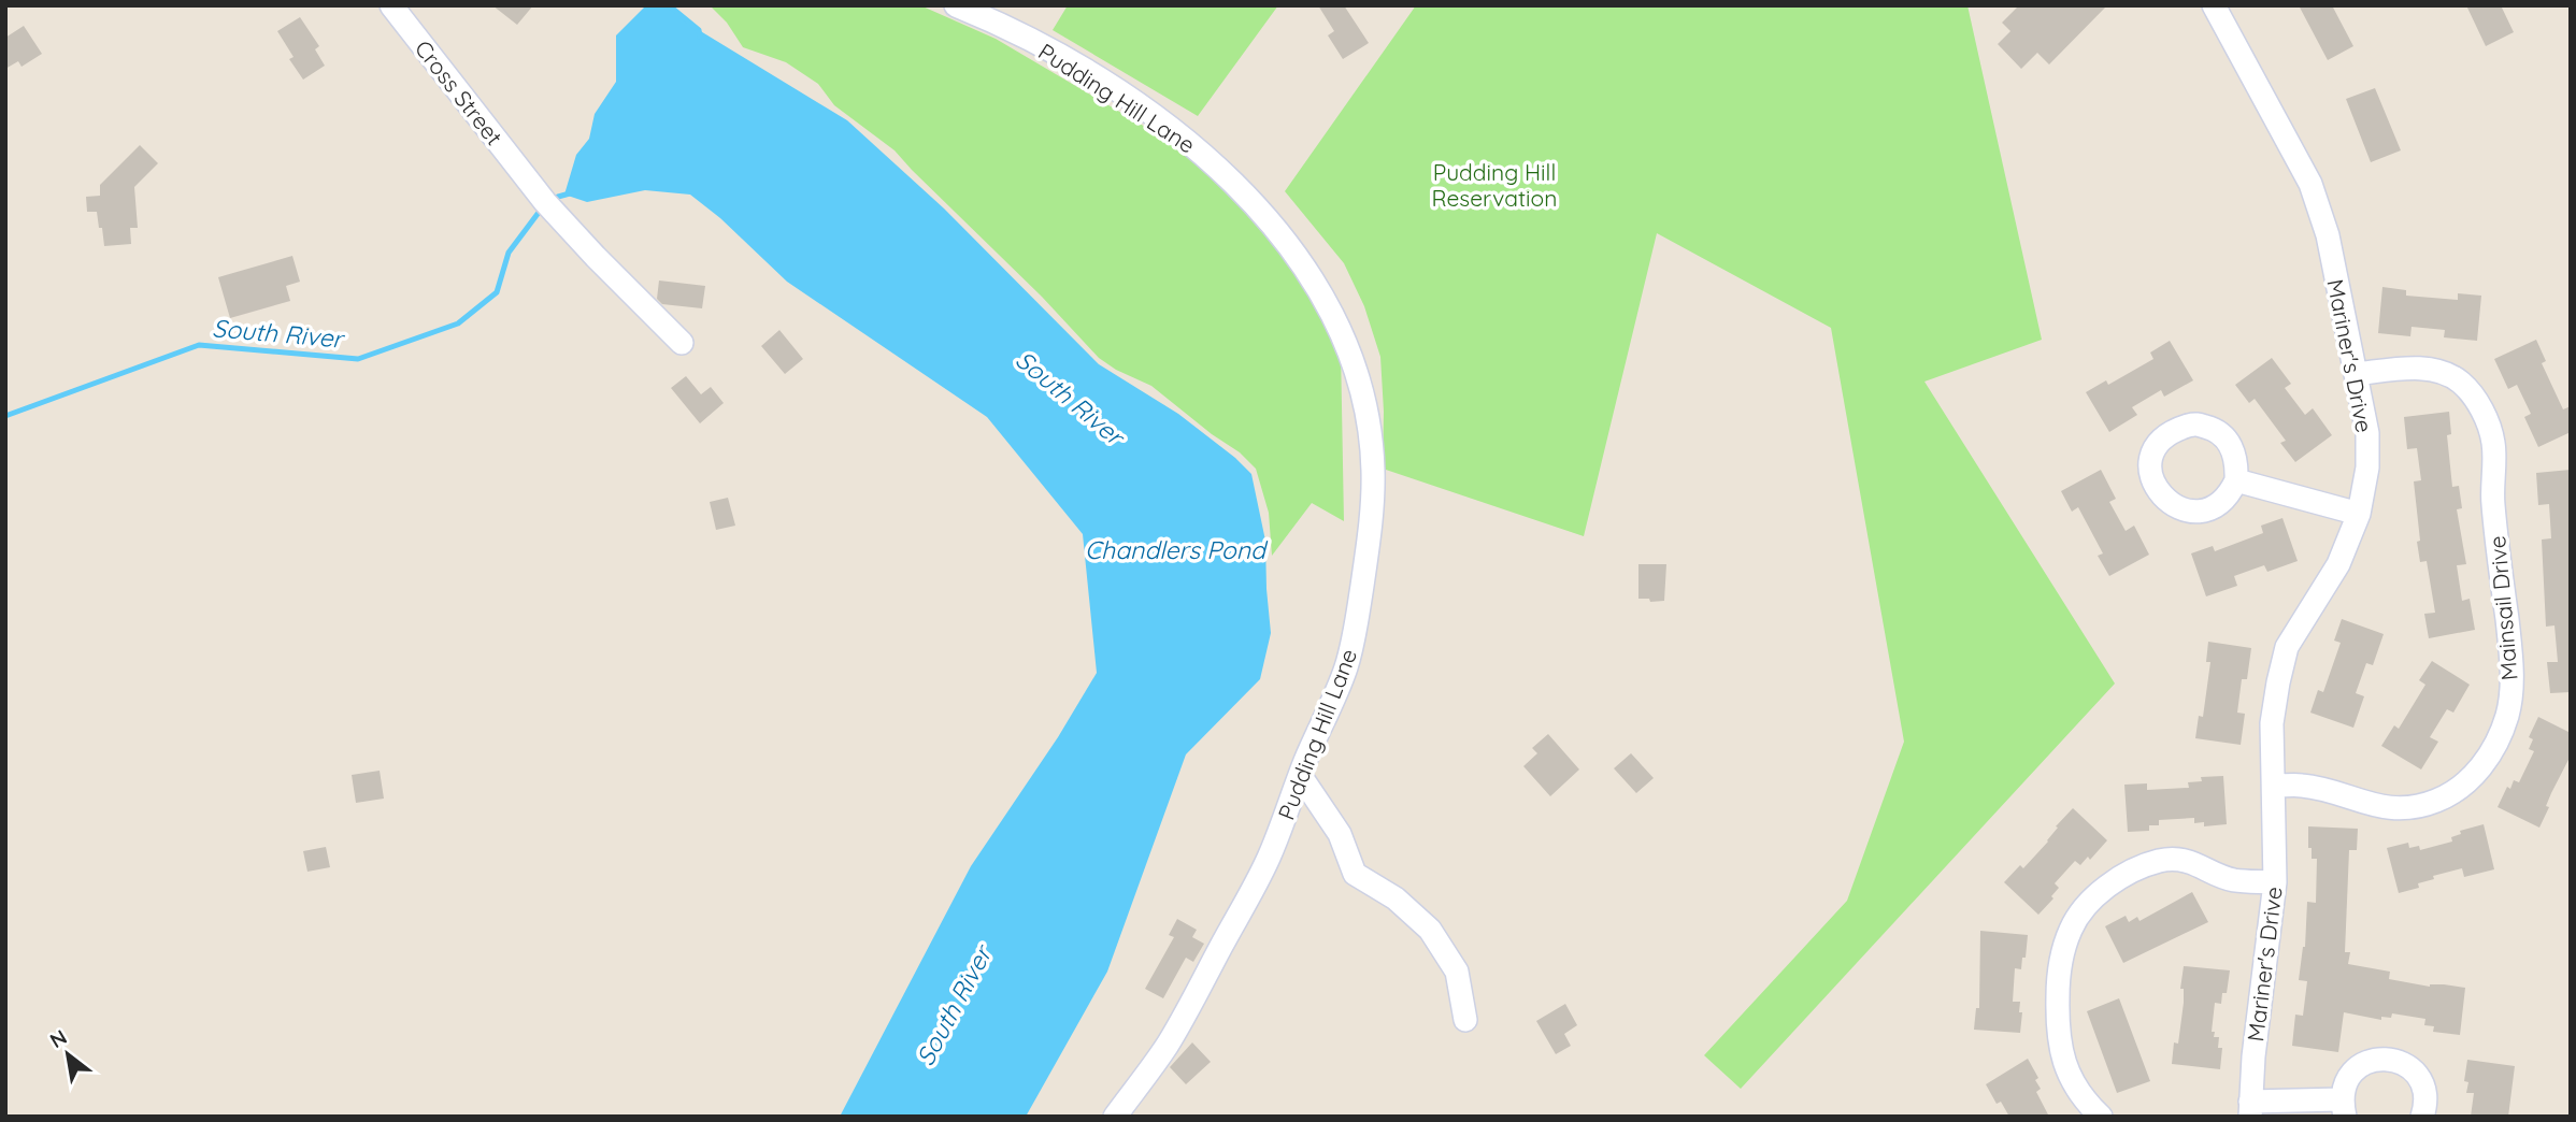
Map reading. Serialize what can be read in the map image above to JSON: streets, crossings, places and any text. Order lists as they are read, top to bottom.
{
  "streets": {
    "street": [
      "Cross Street",
      "Pudding Hill Lane",
      "Mariner's Drive",
      "Mainsail Drive"
    ]
  },
  "crossings": [
    ["Mariner's Drive", "Mainsail Drive"]
  ],
  "water": ["South River", "Chandlers Pond"],
  "parks": ["Pudding Hill Reservation"],
  "north": "top left"
}
